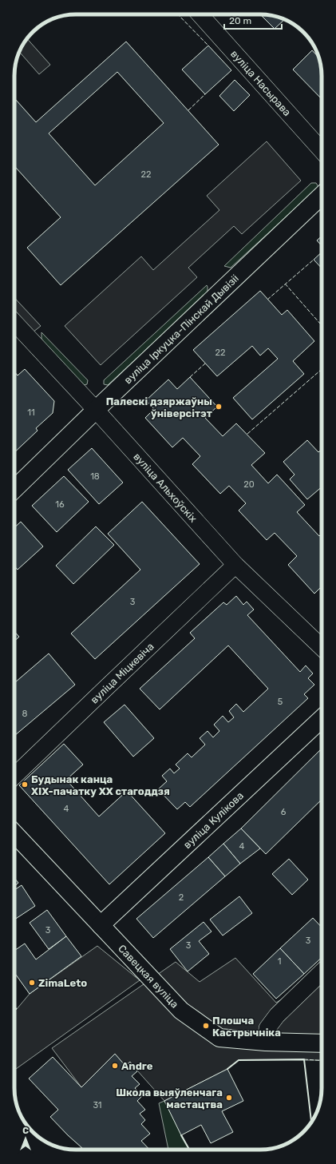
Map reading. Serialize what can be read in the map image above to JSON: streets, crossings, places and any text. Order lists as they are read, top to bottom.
{
  "streets": {
    "street": [
      "вуліца Насырава",
      "вуліца Іркуцка-Пінскай Дывізіі",
      "вуліца Альхоўскіх",
      "вуліца Міцкевіча",
      "вуліца Кулікова",
      "Савецкая вуліца"
    ]
  },
  "crossings": [
    ["вуліца Іркуцка-Пінскай Дывізіі", "вуліца Альхоўскіх"],
    ["вуліца Альхоўскіх", "вуліца Міцкевіча"],
    ["вуліца Кулікова", "Савецкая вуліца"]
  ],
  "places": [
    "Палескі дзяржаўны ўніверсітэт",
    "Будынак канца XIX-пачатку XX стагоддзя",
    "ZimaLeto",
    "Плошча Кастрычніка",
    "Andre",
    "Школа выяўленчага мастацтва"
  ],
  "house_numbers": [
    "22",
    "22",
    "11",
    "18",
    "20",
    "16",
    "3",
    "5",
    "8",
    "4",
    "6",
    "4",
    "2",
    "3",
    "3",
    "3",
    "1",
    "31"
  ],
  "scale_bar": "20 m",
  "north": "top"
}
